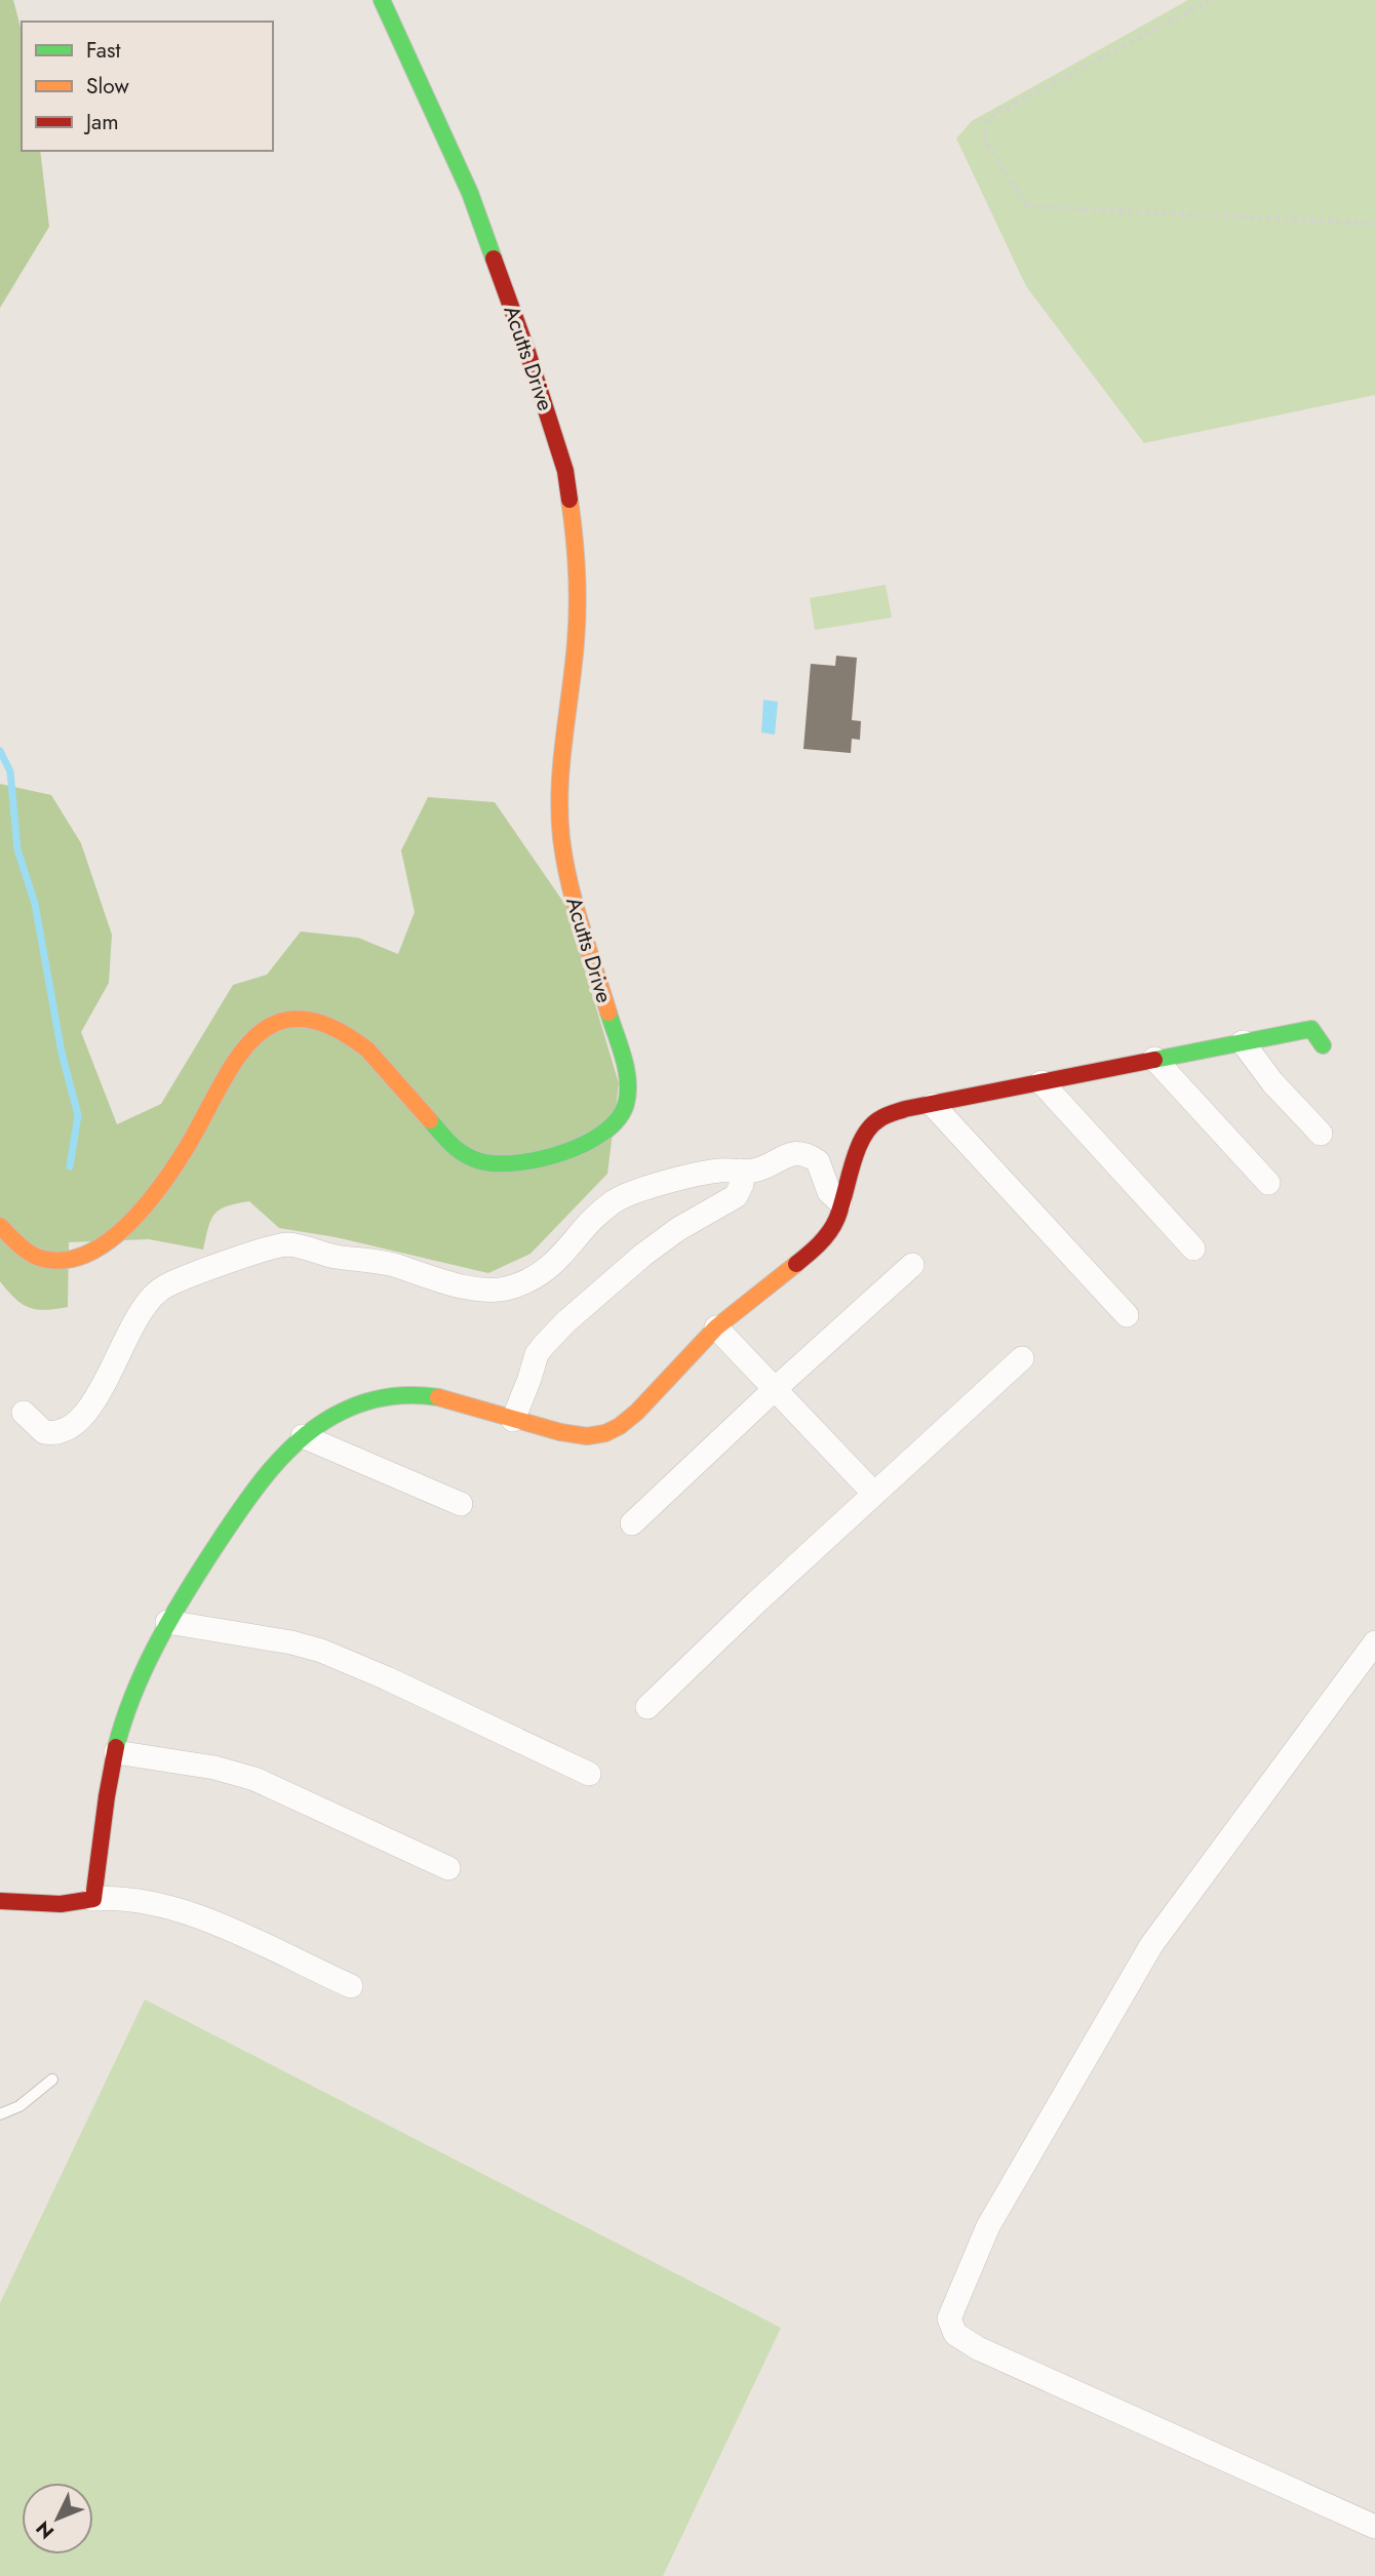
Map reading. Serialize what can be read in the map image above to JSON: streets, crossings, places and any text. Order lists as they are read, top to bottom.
{
  "streets": {
    "street": ["Acutts Drive"]
  },
  "legend": ["Fast", "Slow", "Jam"],
  "north": "bottom left"
}
